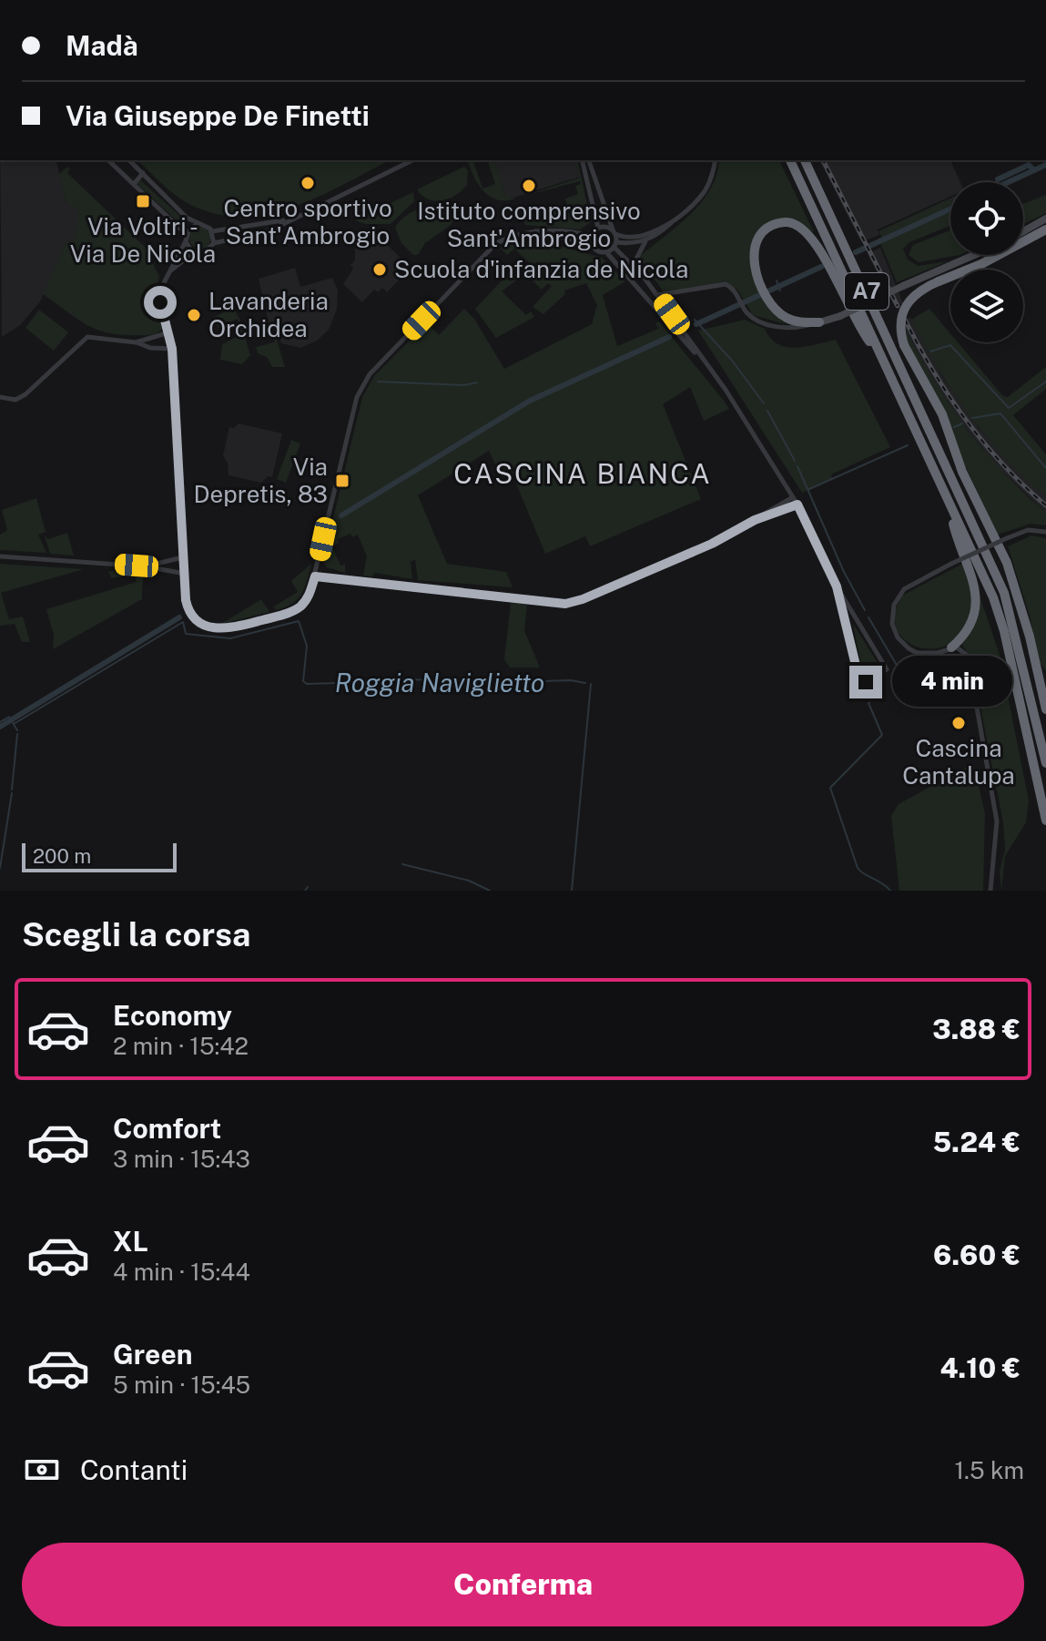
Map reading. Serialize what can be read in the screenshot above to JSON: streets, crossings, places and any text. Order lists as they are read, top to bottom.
{
  "streets": {
    "highway": ["A7"]
  },
  "districts": ["CASCINA BIANCA"],
  "water": ["Roggia Naviglietto"],
  "places": {
    "other": [
      "Centro sportivo Sant'Ambrogio",
      "Istituto comprensivo Sant'Ambrogio",
      "Scuola d'infanzia de Nicola",
      "Lavanderia Orchidea",
      "Cascina Cantalupa"
    ],
    "transit": ["Via Voltri - Via De Nicola", "Via Depretis, 83"]
  },
  "scale_bar": "200 m",
  "page": {
    "banner": ["Madà", "Via Giuseppe De Finetti"],
    "bubble": "4 min",
    "scale": "200 m",
    "heading": "Scegli la corsa",
    "list": [
      {
        "name": "Economy",
        "note": "2 min · 15:42",
        "value": "3.88 €"
      },
      {
        "name": "Comfort",
        "note": "3 min · 15:43",
        "value": "5.24 €"
      },
      {
        "name": "XL",
        "note": "4 min · 15:44",
        "value": "6.60 €"
      },
      {
        "name": "Green",
        "note": "5 min · 15:45",
        "value": "4.10 €"
      }
    ],
    "pay": ["Contanti", "1.5 km"],
    "buttons": "Conferma"
  }
}
